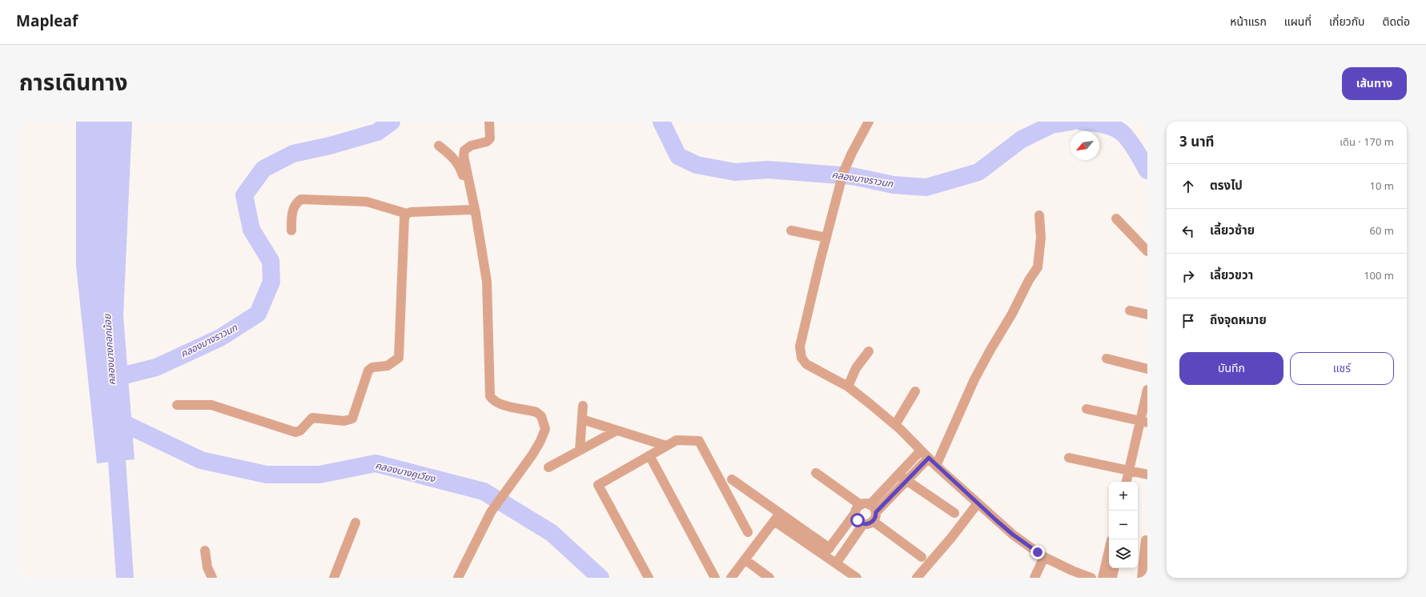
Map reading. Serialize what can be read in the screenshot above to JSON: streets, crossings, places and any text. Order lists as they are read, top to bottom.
{
  "water": ["คลองบางราวนก", "คลองบางกอกน้อย", "คลองบางคูเวียง"],
  "north": "bottom left",
  "page": {
    "header": "Mapleaf",
    "nav": [
      "หน้าแรก",
      "แผนที่",
      "เกี่ยวกับ",
      "ติดต่อ"
    ],
    "title": "การเดินทาง",
    "buttons": [
      "เส้นทาง",
      ["บันทึก", "แชร์"]
    ],
    "heading": ["3 นาที", "เดิน · 170 m"],
    "list": [
      ["ตรงไป", "10 m"],
      ["เลี้ยวซ้าย", "60 m"],
      ["เลี้ยวขวา", "100 m"],
      "ถึงจุดหมาย"
    ],
    "map_buttons": ["+", "−"]
  }
}
